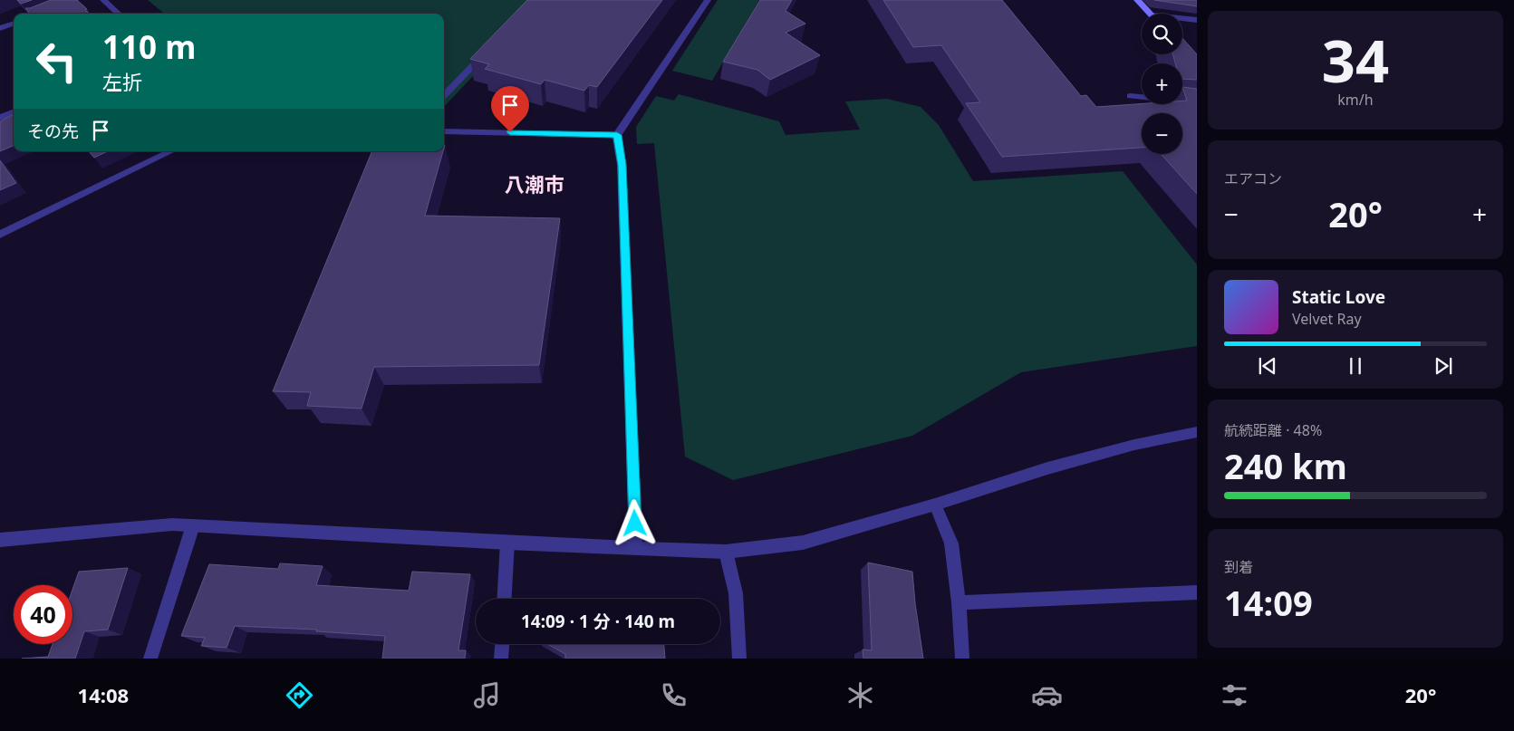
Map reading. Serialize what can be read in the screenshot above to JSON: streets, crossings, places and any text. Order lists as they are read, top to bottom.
{
  "districts": ["八潮市"],
  "page": {
    "tile": [
      ["34", "km/h"],
      "エアコン",
      ["航続距離 · 48%", "240 km"],
      ["到着", "14:09"]
    ],
    "map_buttons": ["+", "−"],
    "turn": ["110 m", "左折"],
    "then": "その先",
    "heat": ["−", "20°", "+"],
    "song": ["Static Love", "Velvet Ray"],
    "limit": "40",
    "trip": "14:09 · 1 分 · 140 m",
    "tabs": ["14:08", "20°"]
  }
}
